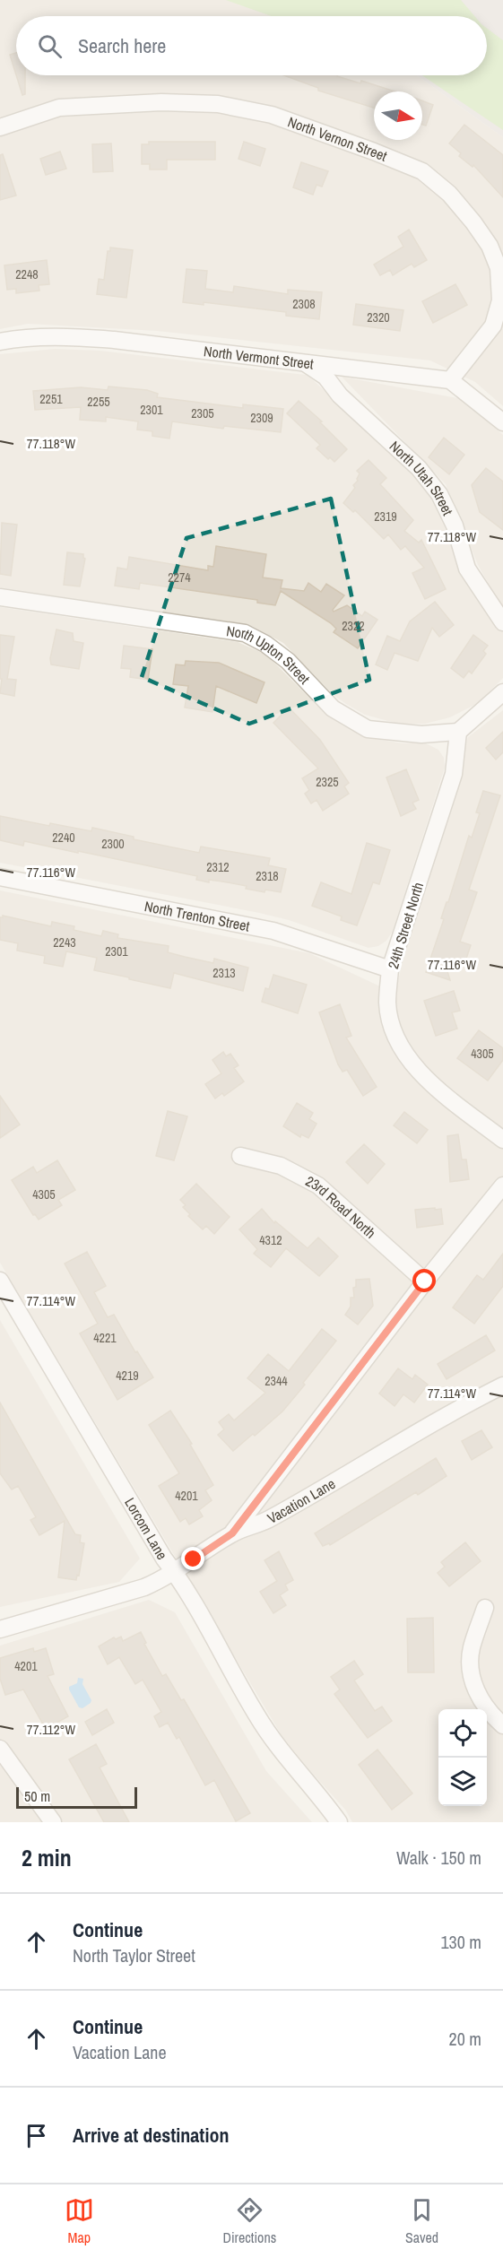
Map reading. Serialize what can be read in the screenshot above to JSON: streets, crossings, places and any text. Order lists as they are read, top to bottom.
{
  "streets": {
    "street": [
      "North Vernon Street",
      "North Vermont Street",
      "North Utah Street",
      "North Upton Street",
      "North Trenton Street",
      "24th Street North",
      "23rd Road North",
      "Vacation Lane",
      "Lorcom Lane"
    ]
  },
  "crossings": [
    ["North Vernon Street", "North Vermont Street"],
    ["North Vermont Street", "North Utah Street"],
    ["North Upton Street", "24th Street North"],
    ["North Trenton Street", "24th Street North"],
    ["Vacation Lane", "Lorcom Lane"]
  ],
  "house_numbers": [
    "2248",
    "2308",
    "2320",
    "2251",
    "2255",
    "2301",
    "2305",
    "2309",
    "2319",
    "2274",
    "2322",
    "2325",
    "2240",
    "2300",
    "2312",
    "2318",
    "2243",
    "2301",
    "2313",
    "4305",
    "4305",
    "4312",
    "4221",
    "4219",
    "2344",
    "4201",
    "4201"
  ],
  "scale_bar": "50 m",
  "north": "right",
  "page": {
    "search": "Search here",
    "scale": "50 m",
    "heading": ["2 min", "Walk · 150 m"],
    "list": [
      ["Continue", "North Taylor Street", "130 m"],
      ["Continue", "Vacation Lane", "20 m"],
      "Arrive at destination"
    ],
    "nav": ["Map", "Directions", "Saved"]
  },
  "coordinates": [
    "77.118°W",
    "77.116°W",
    "77.114°W",
    "77.112°W"
  ]
}
